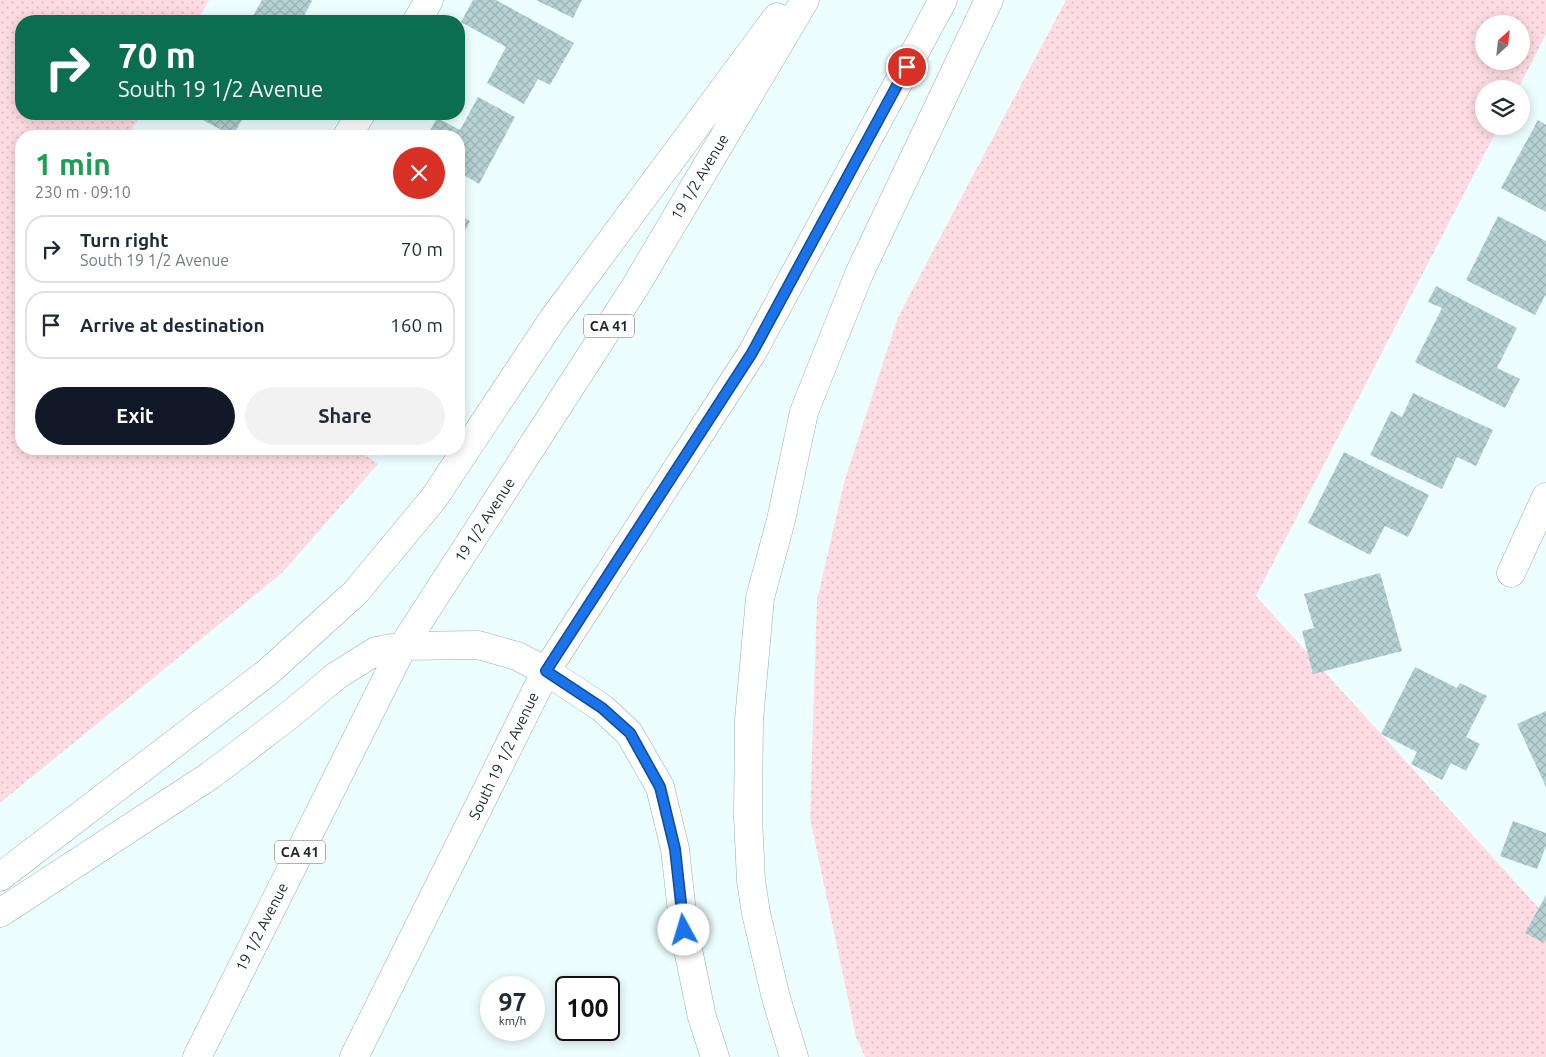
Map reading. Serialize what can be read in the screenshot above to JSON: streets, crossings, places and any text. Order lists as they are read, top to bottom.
{
  "streets": {
    "main road": ["19 1/2 Avenue", "CA 41", "South 19 1/2 Avenue"]
  },
  "north": "top right",
  "page": {
    "turn": ["70 m", "South 19 1/2 Avenue"],
    "heading": ["1 min", "230 m · 09:10"],
    "list": [
      {
        "name": "Turn right",
        "note": "South 19 1/2 Avenue",
        "value": "70 m"
      },
      {
        "name": "Arrive at destination",
        "value": "160 m"
      }
    ],
    "buttons": ["Exit", "Share"],
    "speed": "97 km/h",
    "limit": "100"
  }
}
